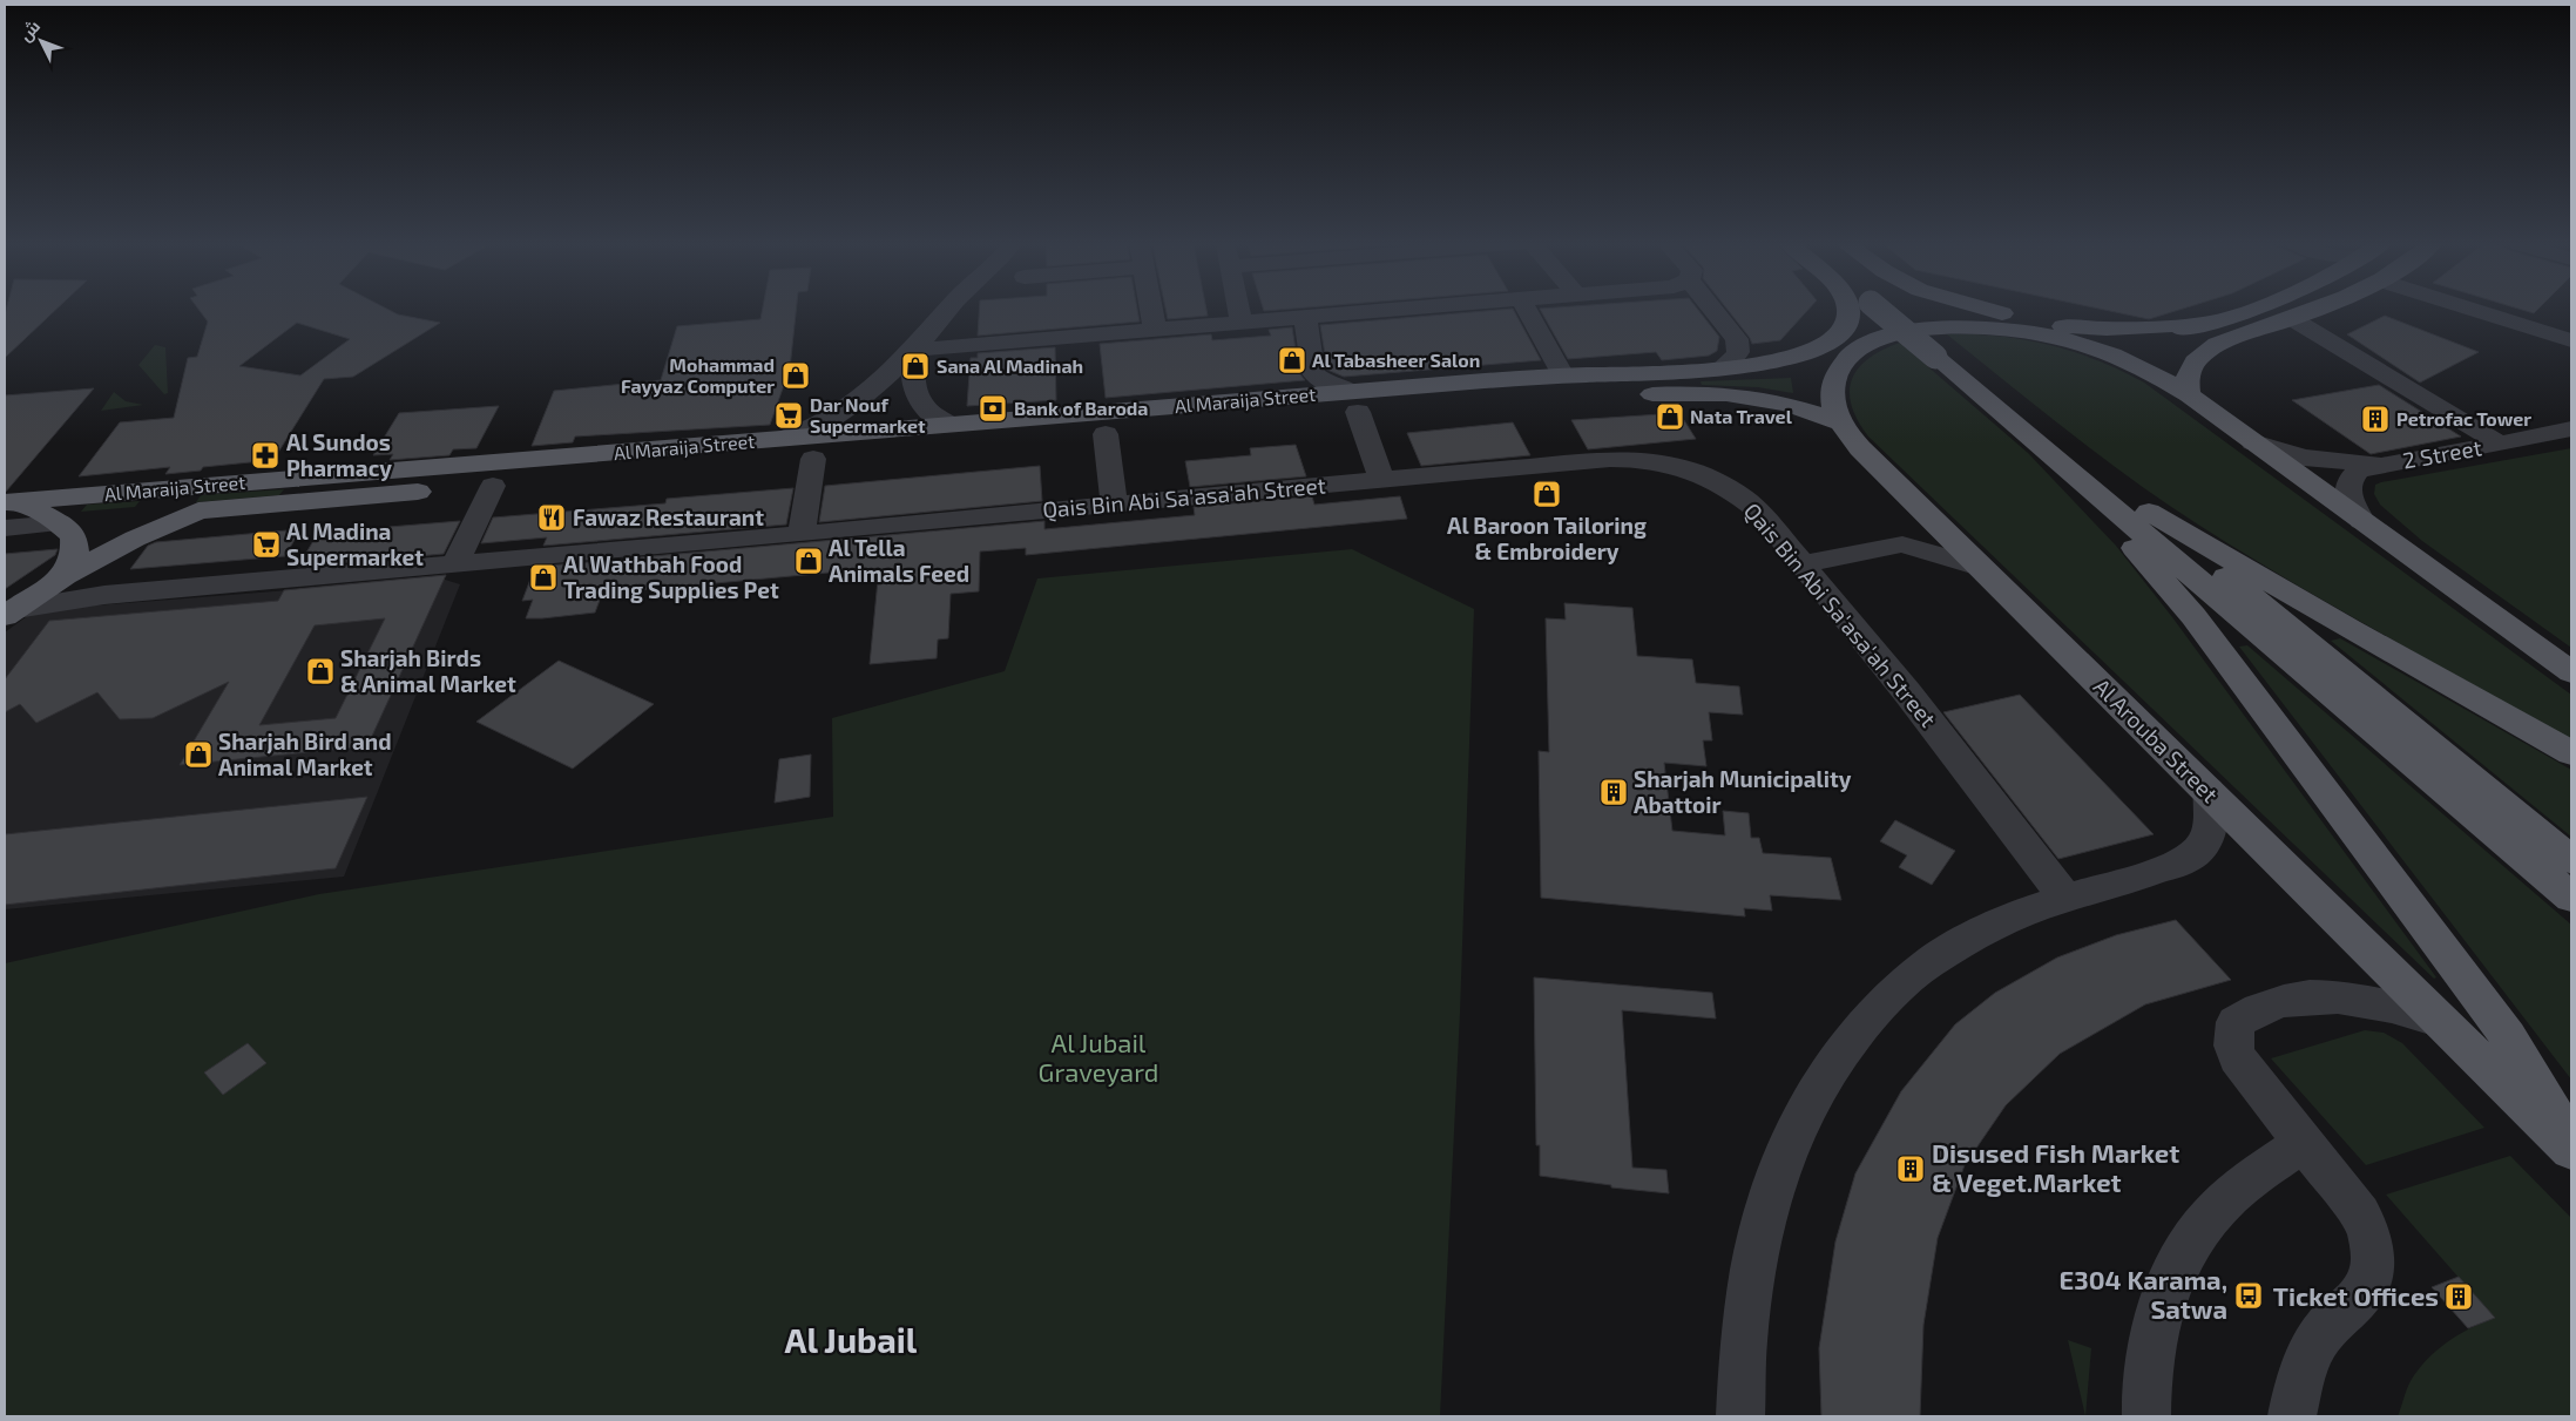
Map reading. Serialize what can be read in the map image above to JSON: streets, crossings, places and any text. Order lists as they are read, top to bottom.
{
  "streets": {
    "main road": ["Al Maraija Street", "Al Arouba Street"],
    "street": ["2 Street", "Qais Bin Abi Sa'asa'ah Street"]
  },
  "crossings": [
    ["Al Maraija Street", "Qais Bin Abi Sa'asa'ah Street"],
    ["Al Maraija Street", "Al Arouba Street"],
    ["2 Street", "Al Arouba Street"]
  ],
  "districts": ["Al Jubail"],
  "parks": ["Al Jubail Graveyard"],
  "places": {
    "shop": [
      "Al Tabasheer Salon",
      "Sana Al Madinah",
      "Mohammad Fayyaz Computer",
      "Nata Travel",
      "Al Baroon Tailoring & Embroidery",
      "Al Tella Animals Feed",
      "Al Wathbah Food Trading Supplies Pet",
      "Sharjah Birds & Animal Market",
      "Sharjah Bird and Animal Market"
    ],
    "bank": ["Bank of Baroda"],
    "supermarket": ["Dar Nouf Supermarket", "Al Madina Supermarket"],
    "building": [
      "Petrofac Tower",
      "Sharjah Municipality Abattoir",
      "Disused Fish Market & Veget.Market",
      "Ticket Offices"
    ],
    "pharmacy": ["Al Sundos Pharmacy"],
    "restaurant": ["Fawaz Restaurant"],
    "bus stop": ["E304 Karama, Satwa"]
  },
  "north": "top left"
}
